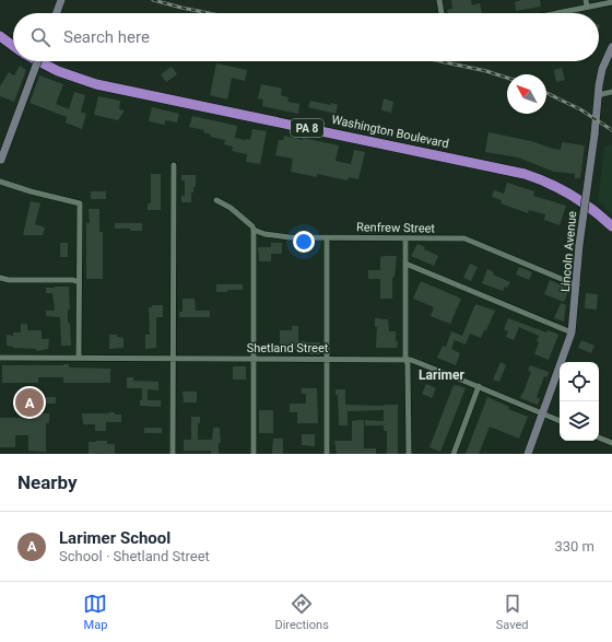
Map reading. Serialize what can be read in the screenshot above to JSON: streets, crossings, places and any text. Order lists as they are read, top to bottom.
{
  "streets": {
    "highway": ["PA 8", "Washington Boulevard"],
    "street": ["Renfrew Street", "Lincoln Avenue", "Shetland Street"]
  },
  "crossings": [
    ["Renfrew Street", "Lincoln Avenue"],
    ["Lincoln Avenue", "Shetland Street"]
  ],
  "districts": ["Larimer"],
  "north": "top left",
  "page": {
    "search": "Search here",
    "pins": "A",
    "heading": "Nearby",
    "list": [
      {
        "mark": "A",
        "name": "Larimer School",
        "note": "School · Shetland Street",
        "value": "330 m"
      }
    ],
    "nav": ["Map", "Directions", "Saved"]
  }
}
